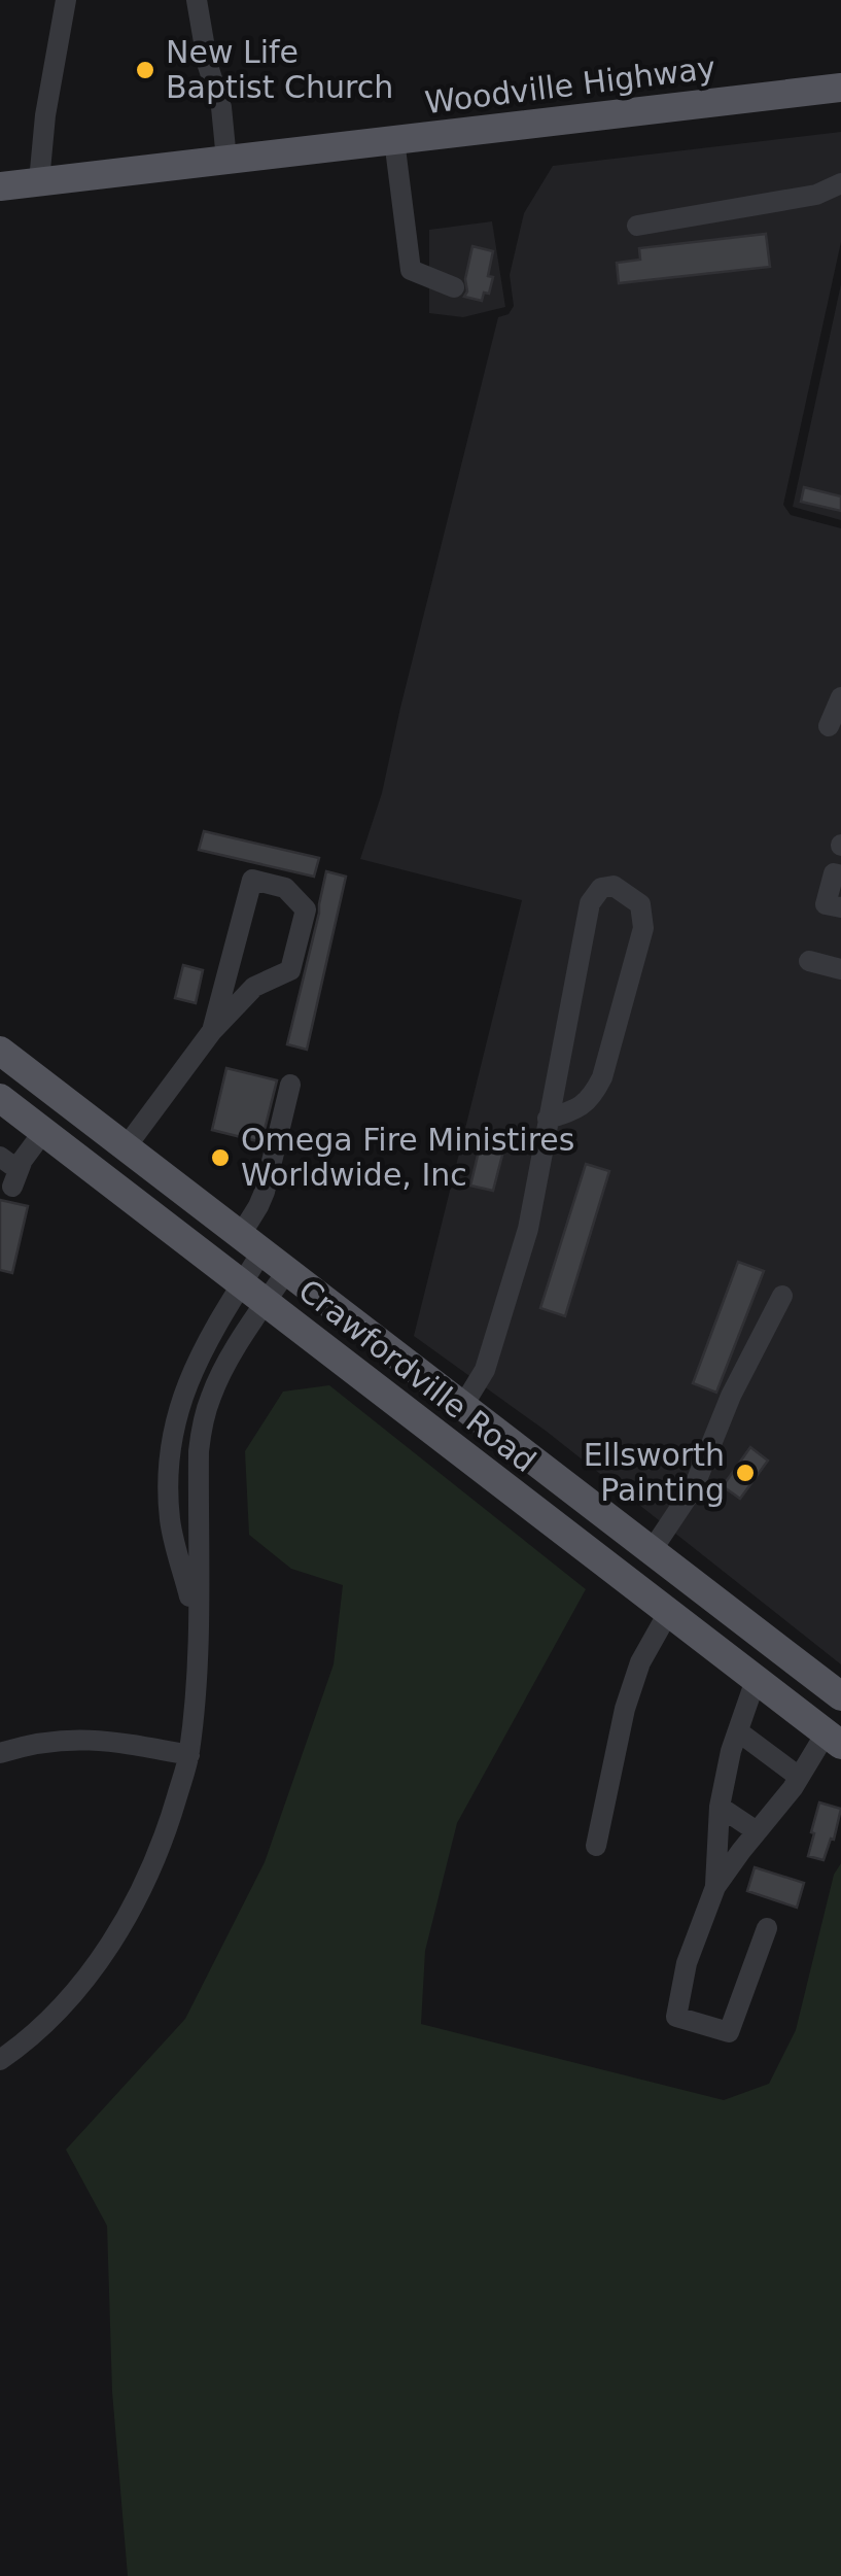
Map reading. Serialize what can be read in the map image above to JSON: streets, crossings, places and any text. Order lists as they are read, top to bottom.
{
  "streets": {
    "main road": ["Woodville Highway", "Crawfordville Road"]
  },
  "places": ["New Life Baptist Church", "Omega Fire Ministires Worldwide, Inc", "Ellsworth Painting"]
}
